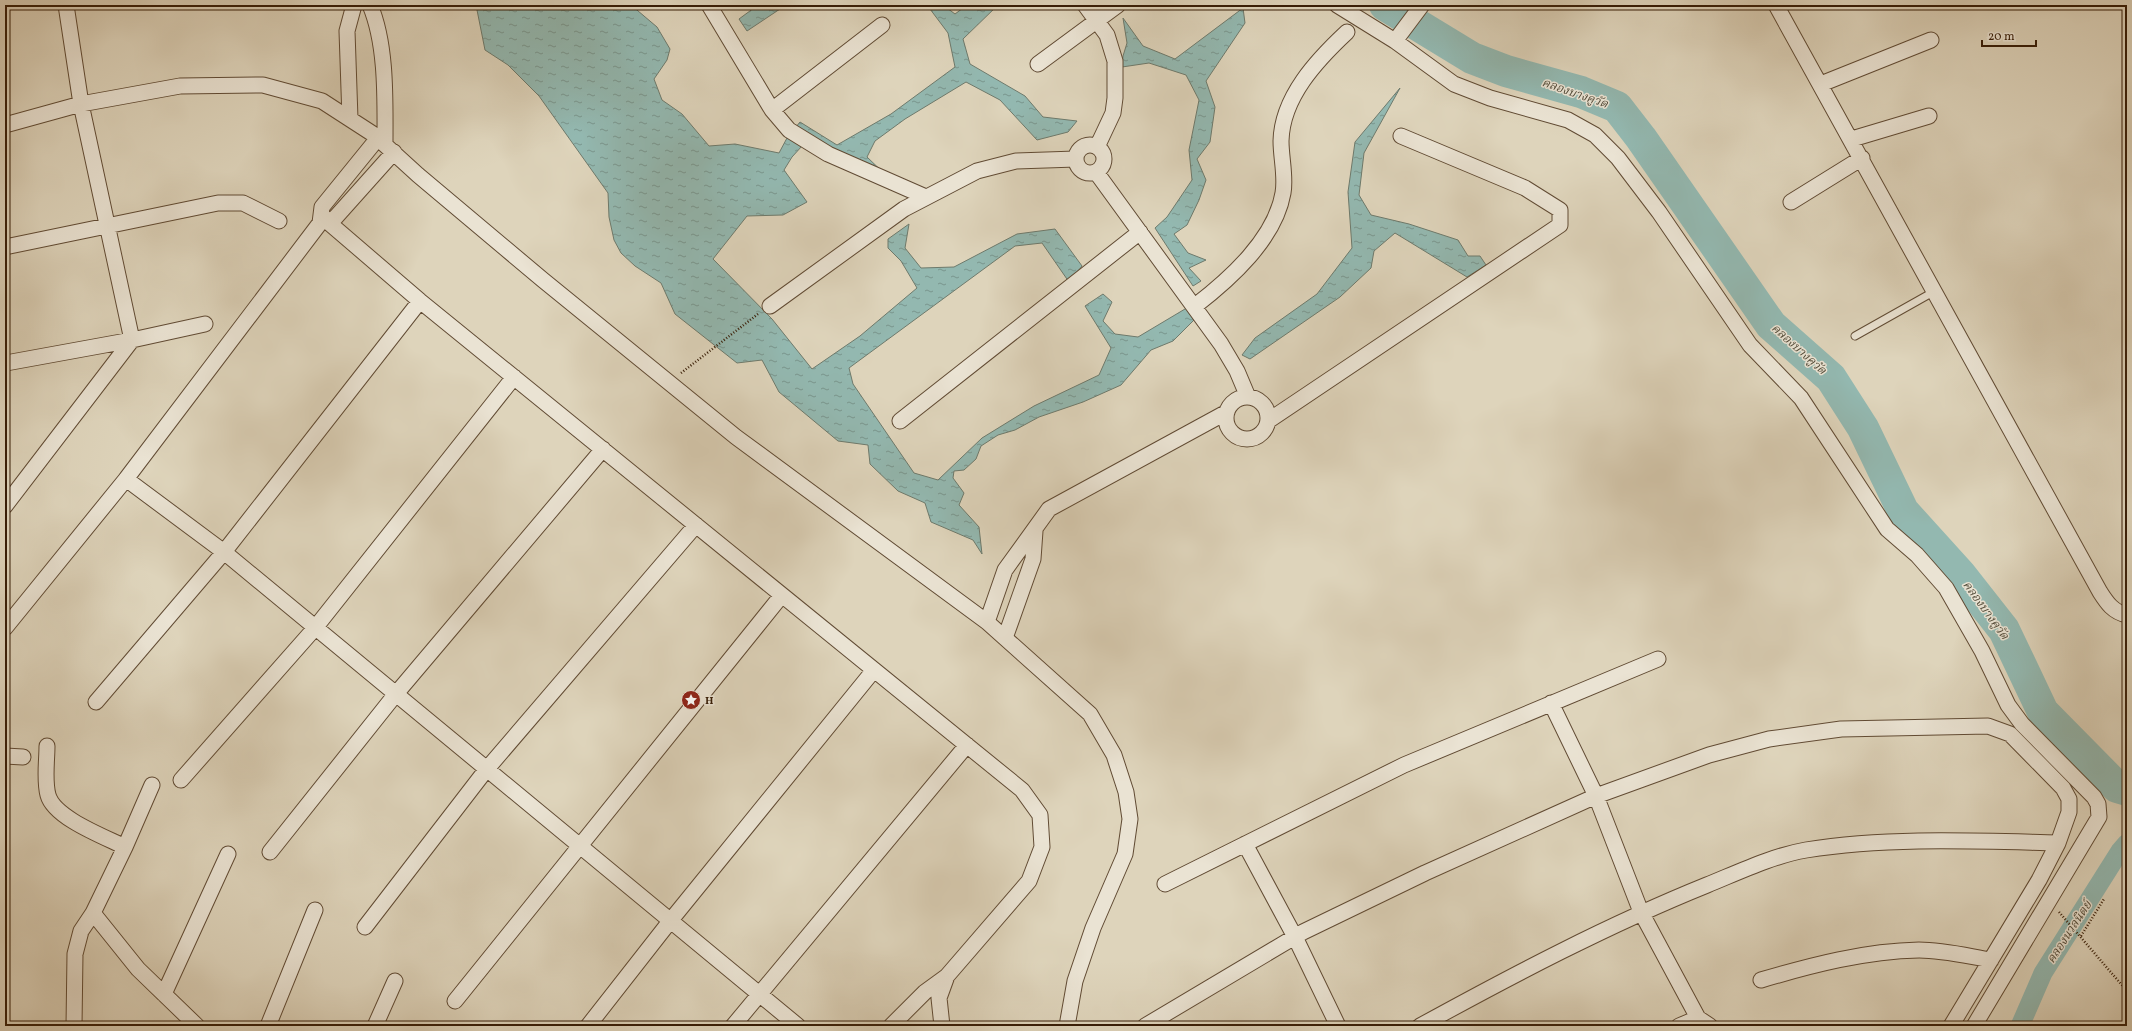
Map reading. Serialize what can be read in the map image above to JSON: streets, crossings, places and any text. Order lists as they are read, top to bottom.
{
  "water": ["คลองบางคูวัด", "คลองนวลนิตย์"],
  "places": {
    "place": ["H"]
  },
  "scale_bar": "20 m"
}
